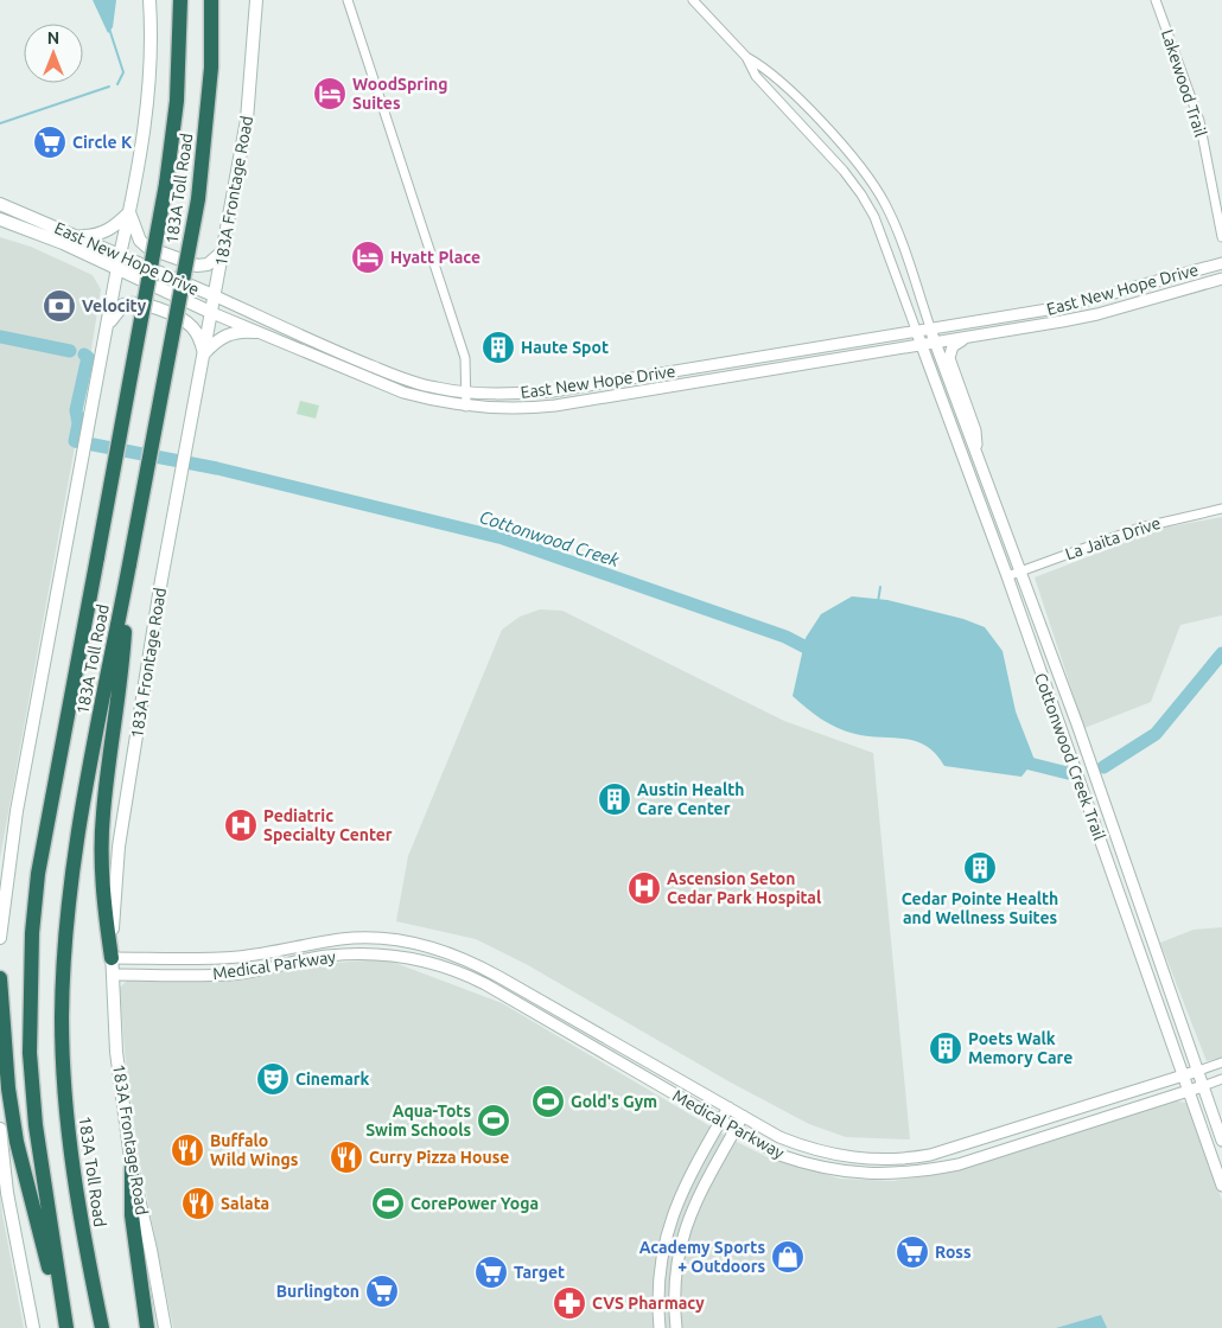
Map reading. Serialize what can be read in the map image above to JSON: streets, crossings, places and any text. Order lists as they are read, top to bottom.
{
  "streets": {
    "highway": ["183A Toll Road"],
    "main road": ["183A Frontage Road", "East New Hope Drive"],
    "street": [
      "Lakewood Trail",
      "La Jaita Drive",
      "Cottonwood Creek Trail",
      "Medical Parkway"
    ]
  },
  "crossings": [
    ["183A Frontage Road", "East New Hope Drive"],
    ["183A Frontage Road", "Medical Parkway"],
    ["East New Hope Drive", "Cottonwood Creek Trail"],
    ["La Jaita Drive", "Cottonwood Creek Trail"],
    ["Cottonwood Creek Trail", "Medical Parkway"]
  ],
  "water": ["Cottonwood Creek"],
  "places": {
    "hotel": ["WoodSpring Suites", "Hyatt Place"],
    "supermarket": [
      "Circle K",
      "Ross",
      "Target",
      "Burlington"
    ],
    "bank": ["Velocity"],
    "building": [
      "Haute Spot",
      "Austin Health Care Center",
      "Cedar Pointe Health and Wellness Suites",
      "Poets Walk Memory Care"
    ],
    "hospital": ["Pediatric Specialty Center", "Ascension Seton Cedar Park Hospital"],
    "theatre": ["Cinemark"],
    "sports": ["Gold's Gym", "Aqua-Tots Swim Schools", "CorePower Yoga"],
    "restaurant": ["Buffalo Wild Wings", "Curry Pizza House", "Salata"],
    "shop": ["Academy Sports + Outdoors"],
    "pharmacy": ["CVS Pharmacy"]
  },
  "north": "top"
}
